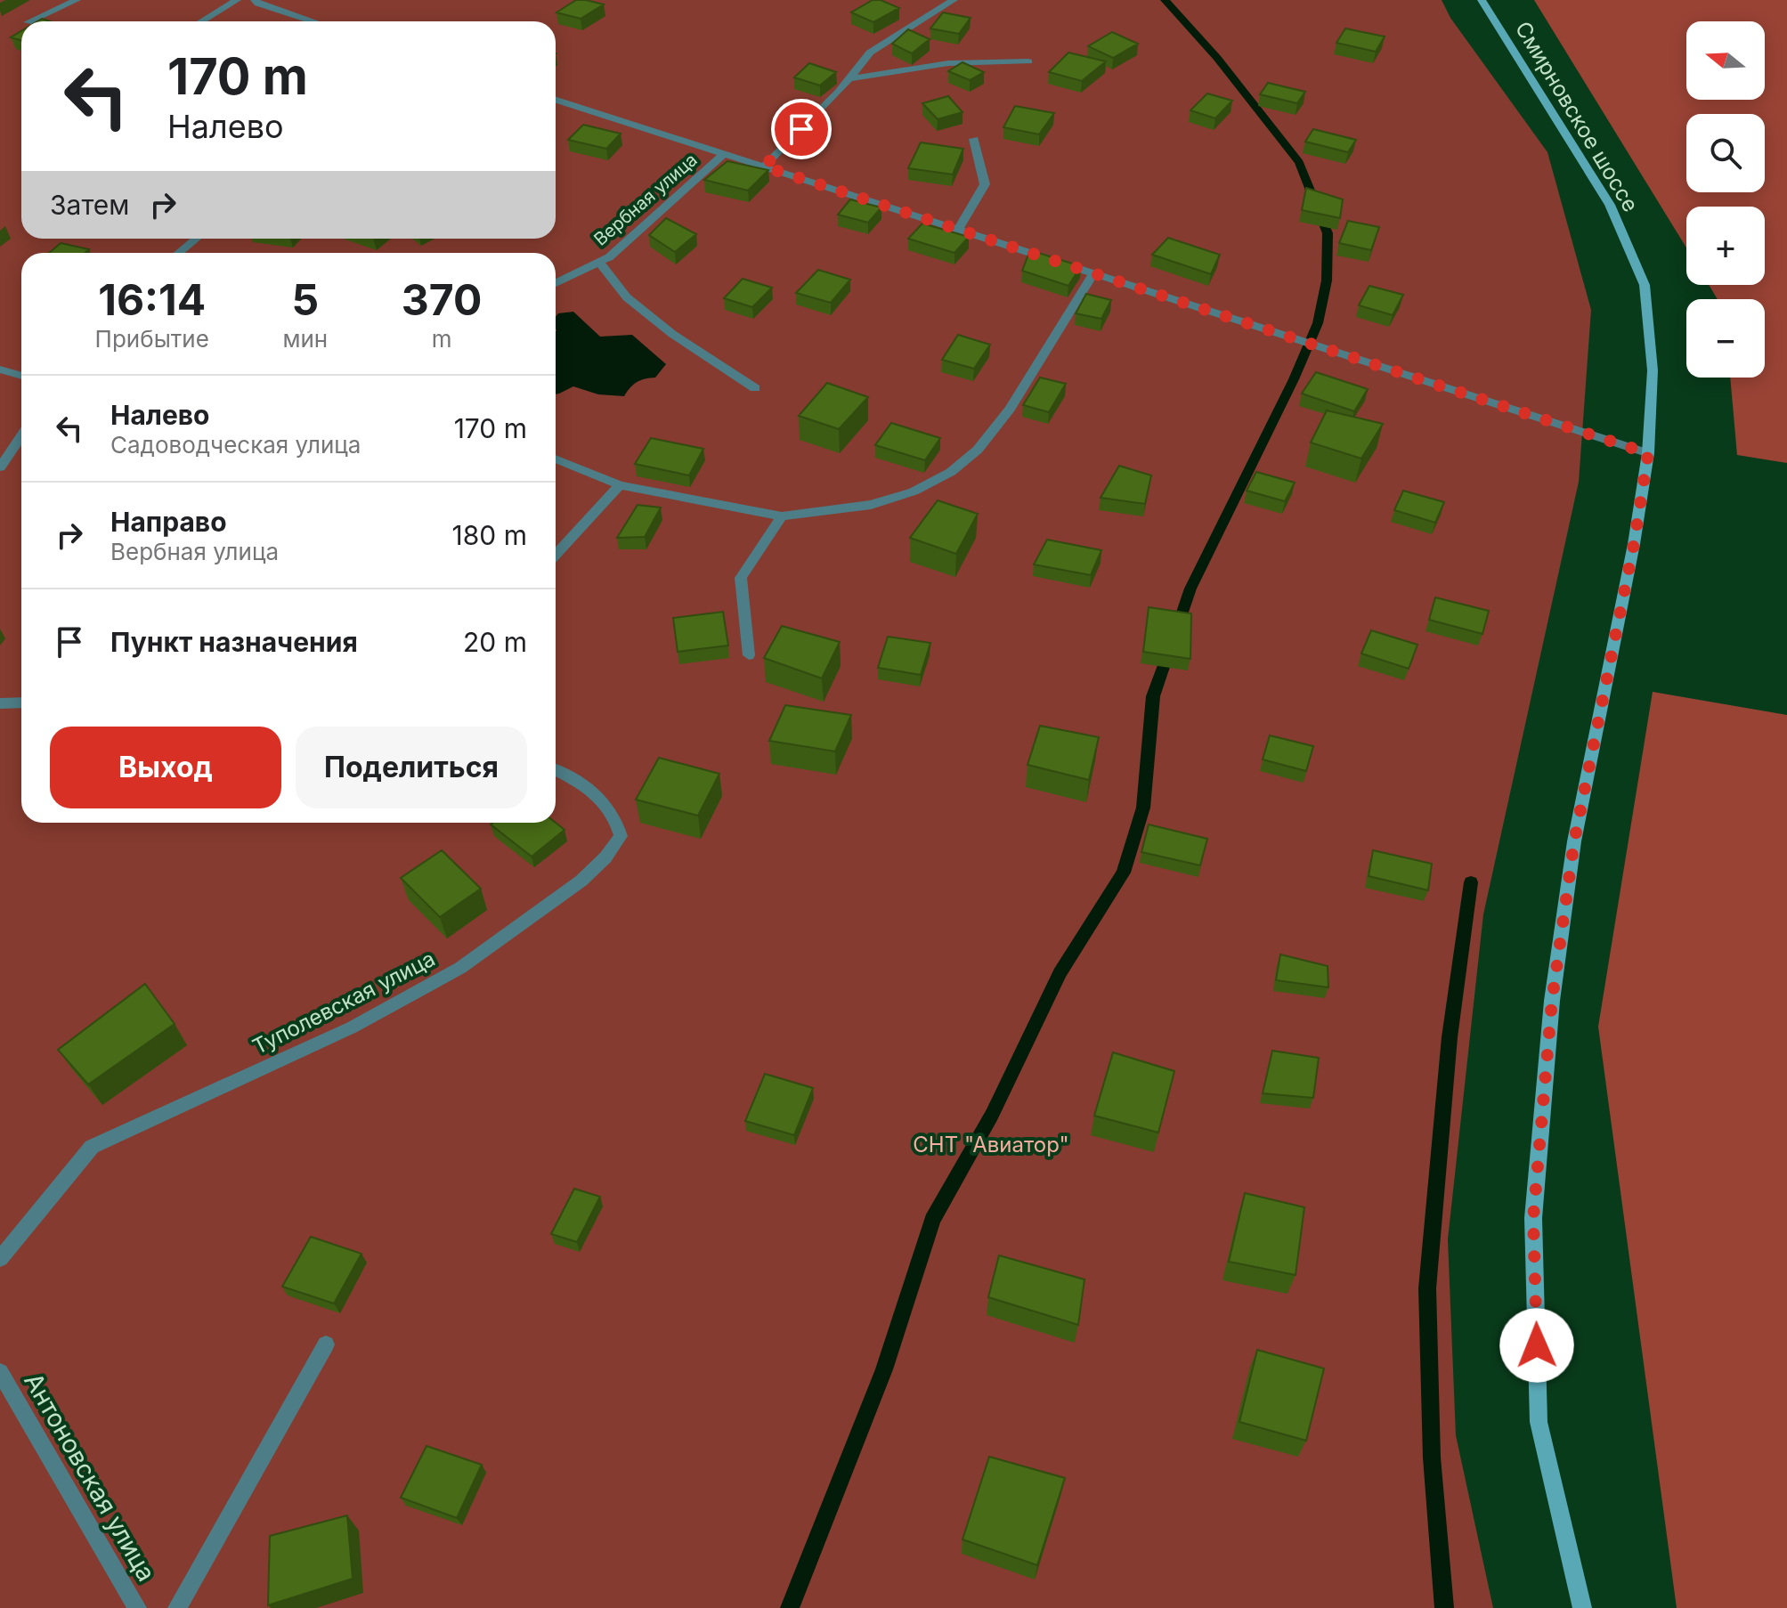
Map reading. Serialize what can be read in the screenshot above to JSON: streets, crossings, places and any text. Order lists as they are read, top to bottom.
{
  "streets": {
    "main road": ["Смирновское шоссе"],
    "lane": ["Вербная улица", "Туполевская улица", "Антоновская улица"]
  },
  "parks": ["СНТ \"Авиатор\""],
  "north": "left",
  "page": {
    "map_buttons": ["+", "−"],
    "turn": ["170 m", "Налево"],
    "then": "Затем",
    "eta": [
      "16:14",
      "Прибытие",
      "5",
      "мин",
      "370",
      "m"
    ],
    "list": [
      {
        "name": "Налево",
        "note": "Садоводческая улица",
        "value": "170 m"
      },
      {
        "name": "Направо",
        "note": "Вербная улица",
        "value": "180 m"
      },
      {
        "name": "Пункт назначения",
        "value": "20 m"
      }
    ],
    "buttons": ["Выход", "Поделиться"]
  }
}
